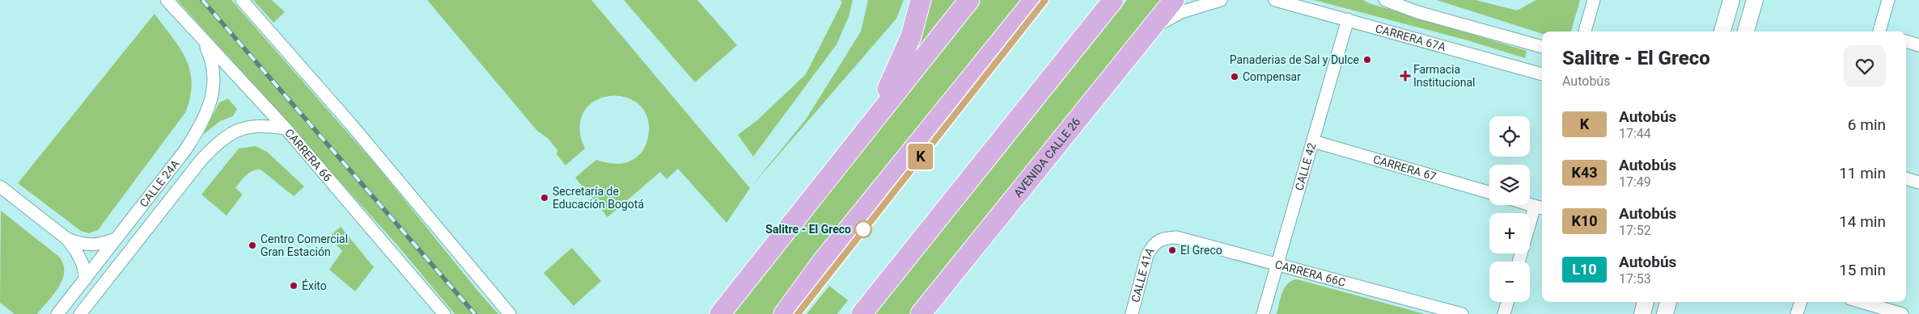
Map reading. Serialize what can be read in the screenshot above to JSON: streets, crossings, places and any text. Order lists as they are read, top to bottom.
{
  "streets": {
    "main road": ["AVENIDA CALLE 26"],
    "street": [
      "CARRERA 67A",
      "CARRERA 66",
      "CALLE 42",
      "CARRERA 67",
      "CALLE 24A",
      "CARRERA 66C",
      "CALLE 41A"
    ]
  },
  "crossings": [
    ["CARRERA 67A", "CALLE 42"],
    ["CARRERA 66", "CALLE 24A"],
    ["CALLE 42", "CARRERA 67"],
    ["CALLE 42", "CARRERA 66C"],
    ["CARRERA 66C", "CALLE 41A"]
  ],
  "places": {
    "other": [
      "Panaderias de Sal y Dulce",
      "Compensar",
      "Secretaría de Educación Bogotá",
      "Salitre - El Greco",
      "Centro Comercial Gran Estación",
      "El Greco",
      "Éxito"
    ],
    "health": ["Farmacia Institucional"]
  },
  "lines": ["bus line K"],
  "page": {
    "on_map": "K",
    "heading": ["Salitre - El Greco", "Autobús"],
    "list": [
      {
        "mark": "K",
        "name": "Autobús",
        "note": "17:44",
        "value": "6 min"
      },
      {
        "mark": "K43",
        "name": "Autobús",
        "note": "17:49",
        "value": "11 min"
      },
      {
        "mark": "K10",
        "name": "Autobús",
        "note": "17:52",
        "value": "14 min"
      },
      {
        "mark": "L10",
        "name": "Autobús",
        "note": "17:53",
        "value": "15 min"
      }
    ],
    "map_buttons": ["+", "−"]
  }
}
